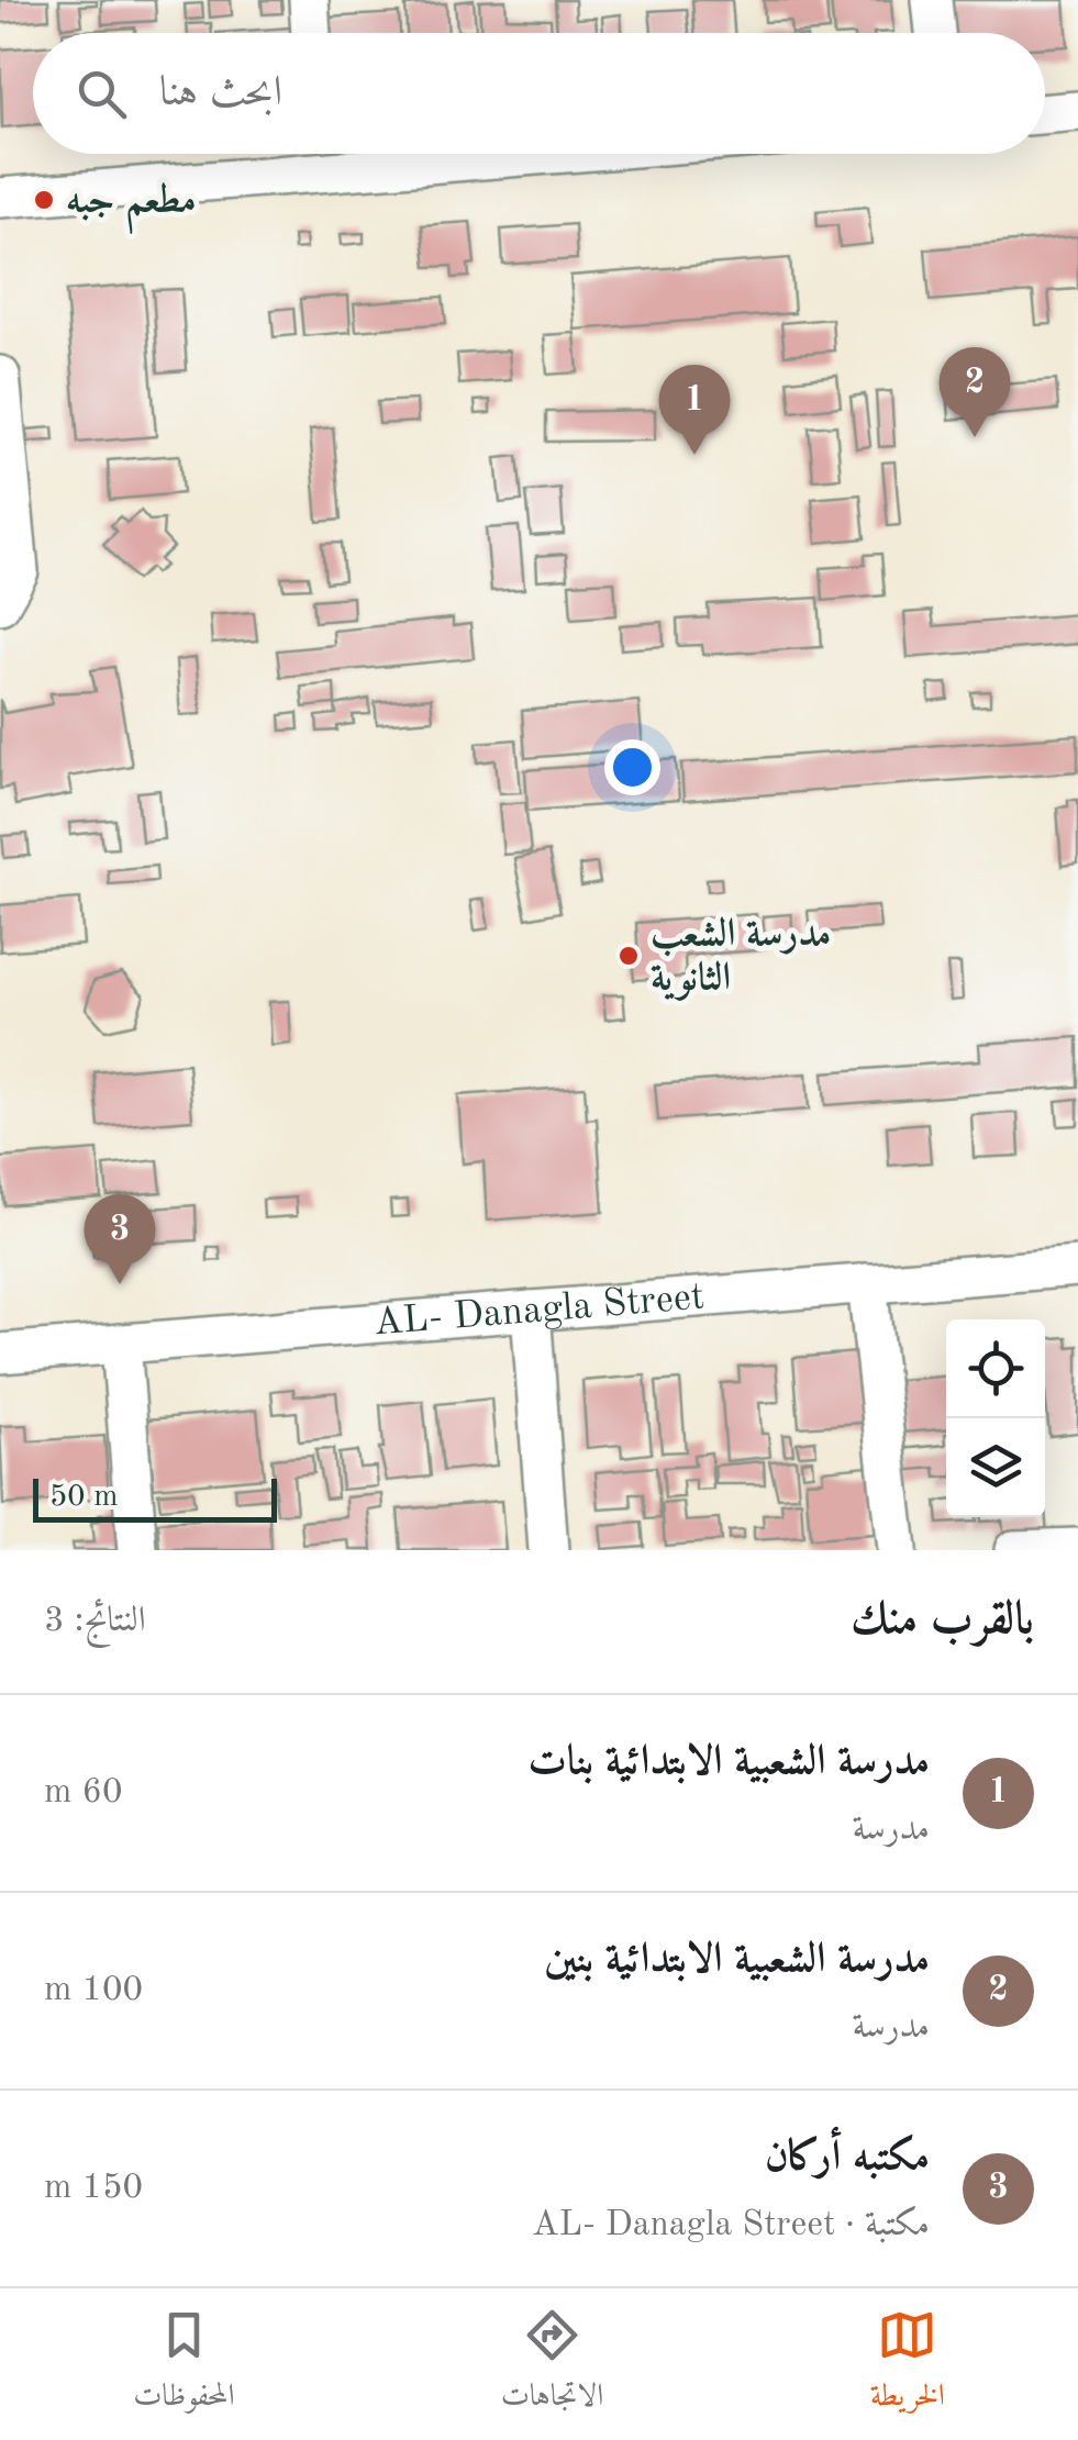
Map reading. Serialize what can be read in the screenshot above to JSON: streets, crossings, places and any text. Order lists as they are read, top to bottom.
{
  "streets": {
    "street": ["AL- Danagla Street"]
  },
  "places": ["مطعم جبه", "مدرسة الشعب الثانوية"],
  "scale_bar": "50 m",
  "page": {
    "search": "ابحث هنا",
    "pins": ["2", "1", "3"],
    "scale": "50 m",
    "heading": ["بالقرب منك", "النتائج: 3"],
    "list": [
      {
        "mark": "1",
        "name": "مدرسة الشعبية الابتدائية بنات",
        "note": "مدرسة",
        "value": "60 m"
      },
      {
        "mark": "2",
        "name": "مدرسة الشعبية الابتدائية بنين",
        "note": "مدرسة",
        "value": "100 m"
      },
      {
        "mark": "3",
        "name": "مكتبه أركان",
        "note": "مكتبة · AL- Danagla Street",
        "value": "150 m"
      }
    ],
    "nav": ["الخريطة", "الاتجاهات", "المحفوظات"]
  }
}
